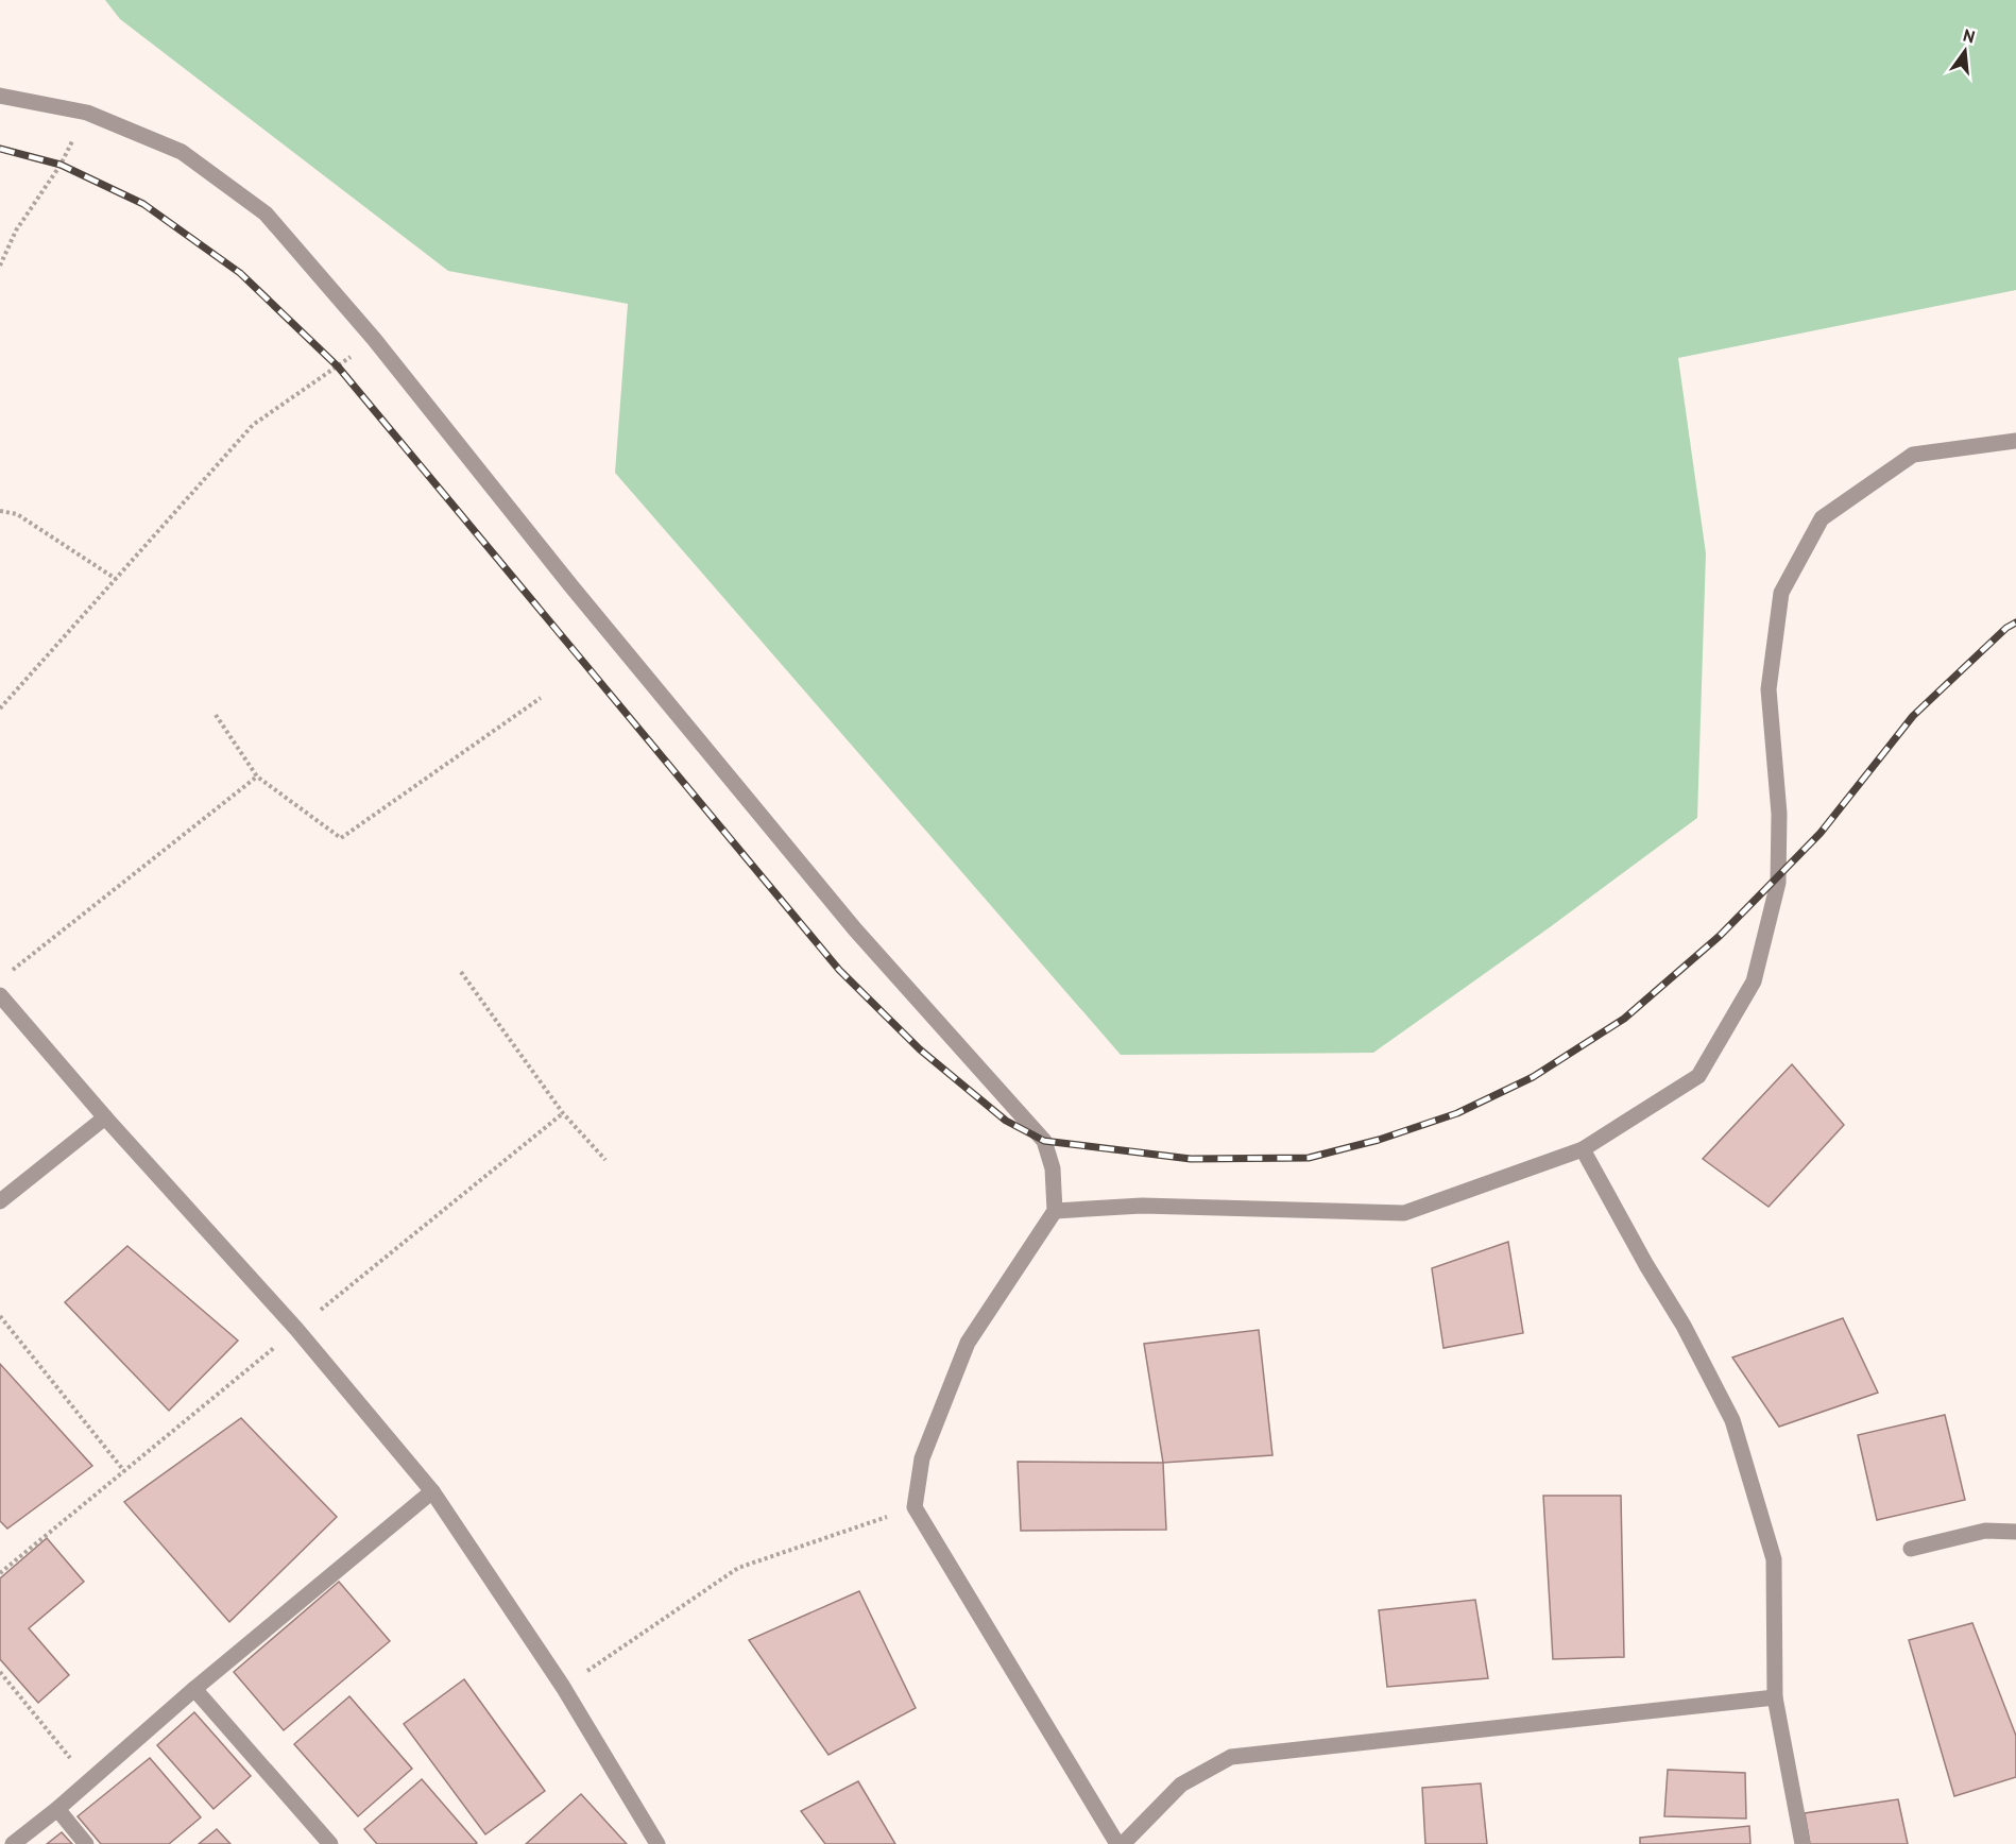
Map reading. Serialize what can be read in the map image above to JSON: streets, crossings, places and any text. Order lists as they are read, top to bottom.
{
  "north": "top"
}
